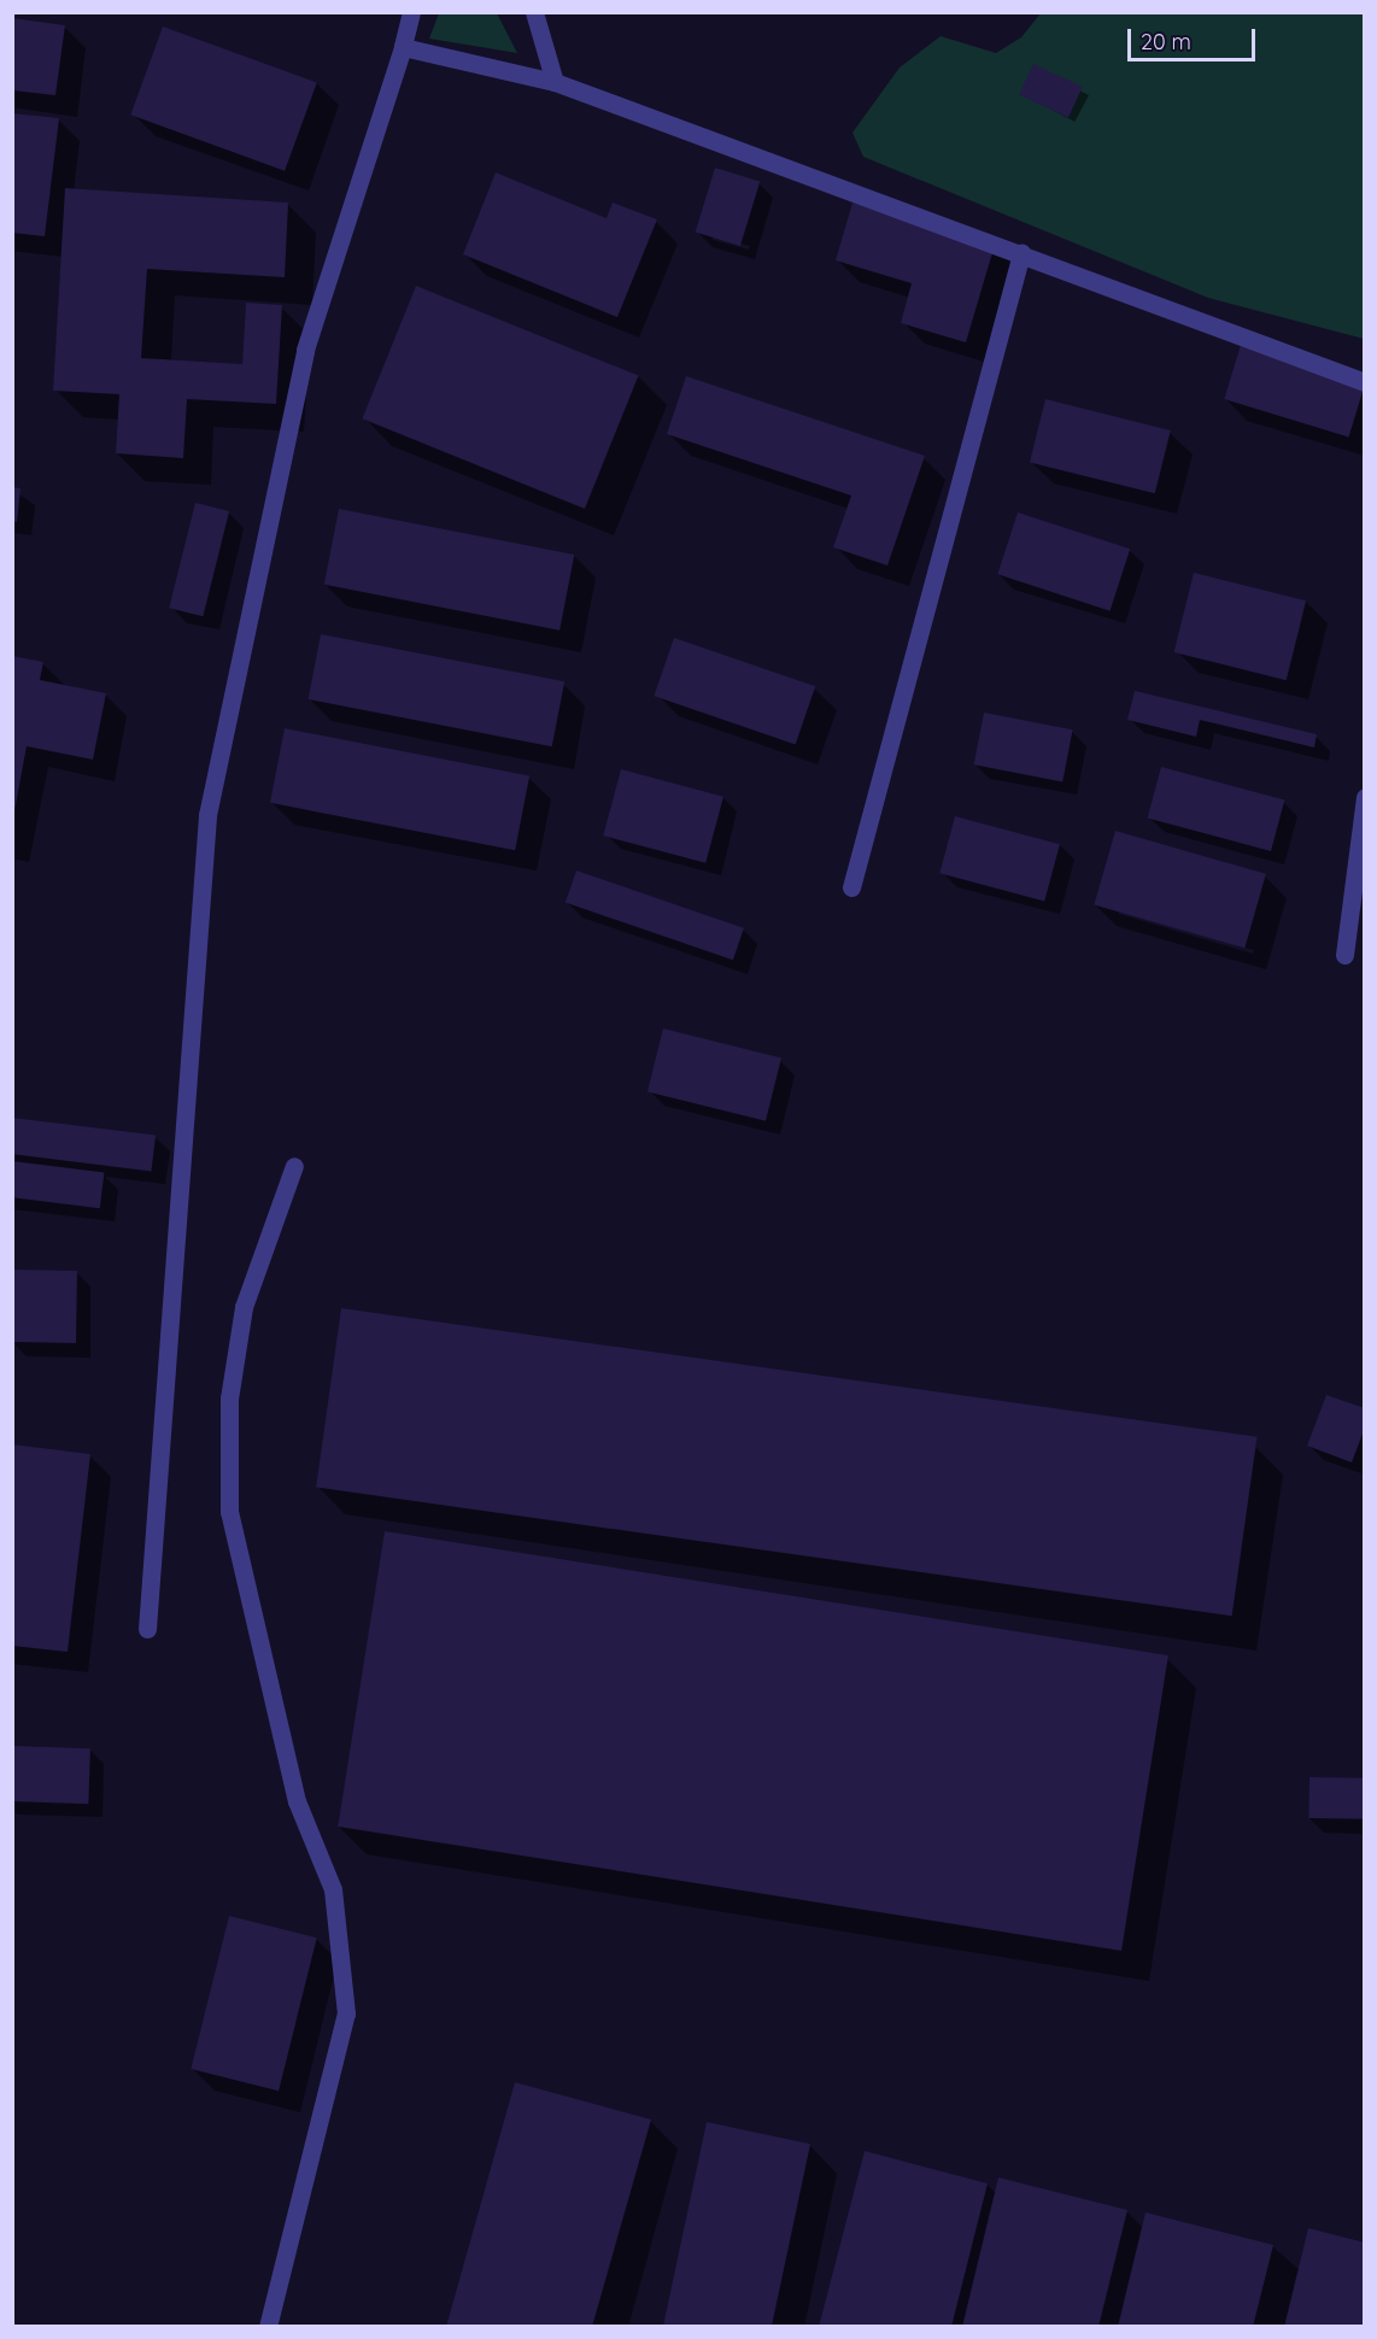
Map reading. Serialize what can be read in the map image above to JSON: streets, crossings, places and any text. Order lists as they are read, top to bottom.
{
  "scale_bar": "20 m"
}
